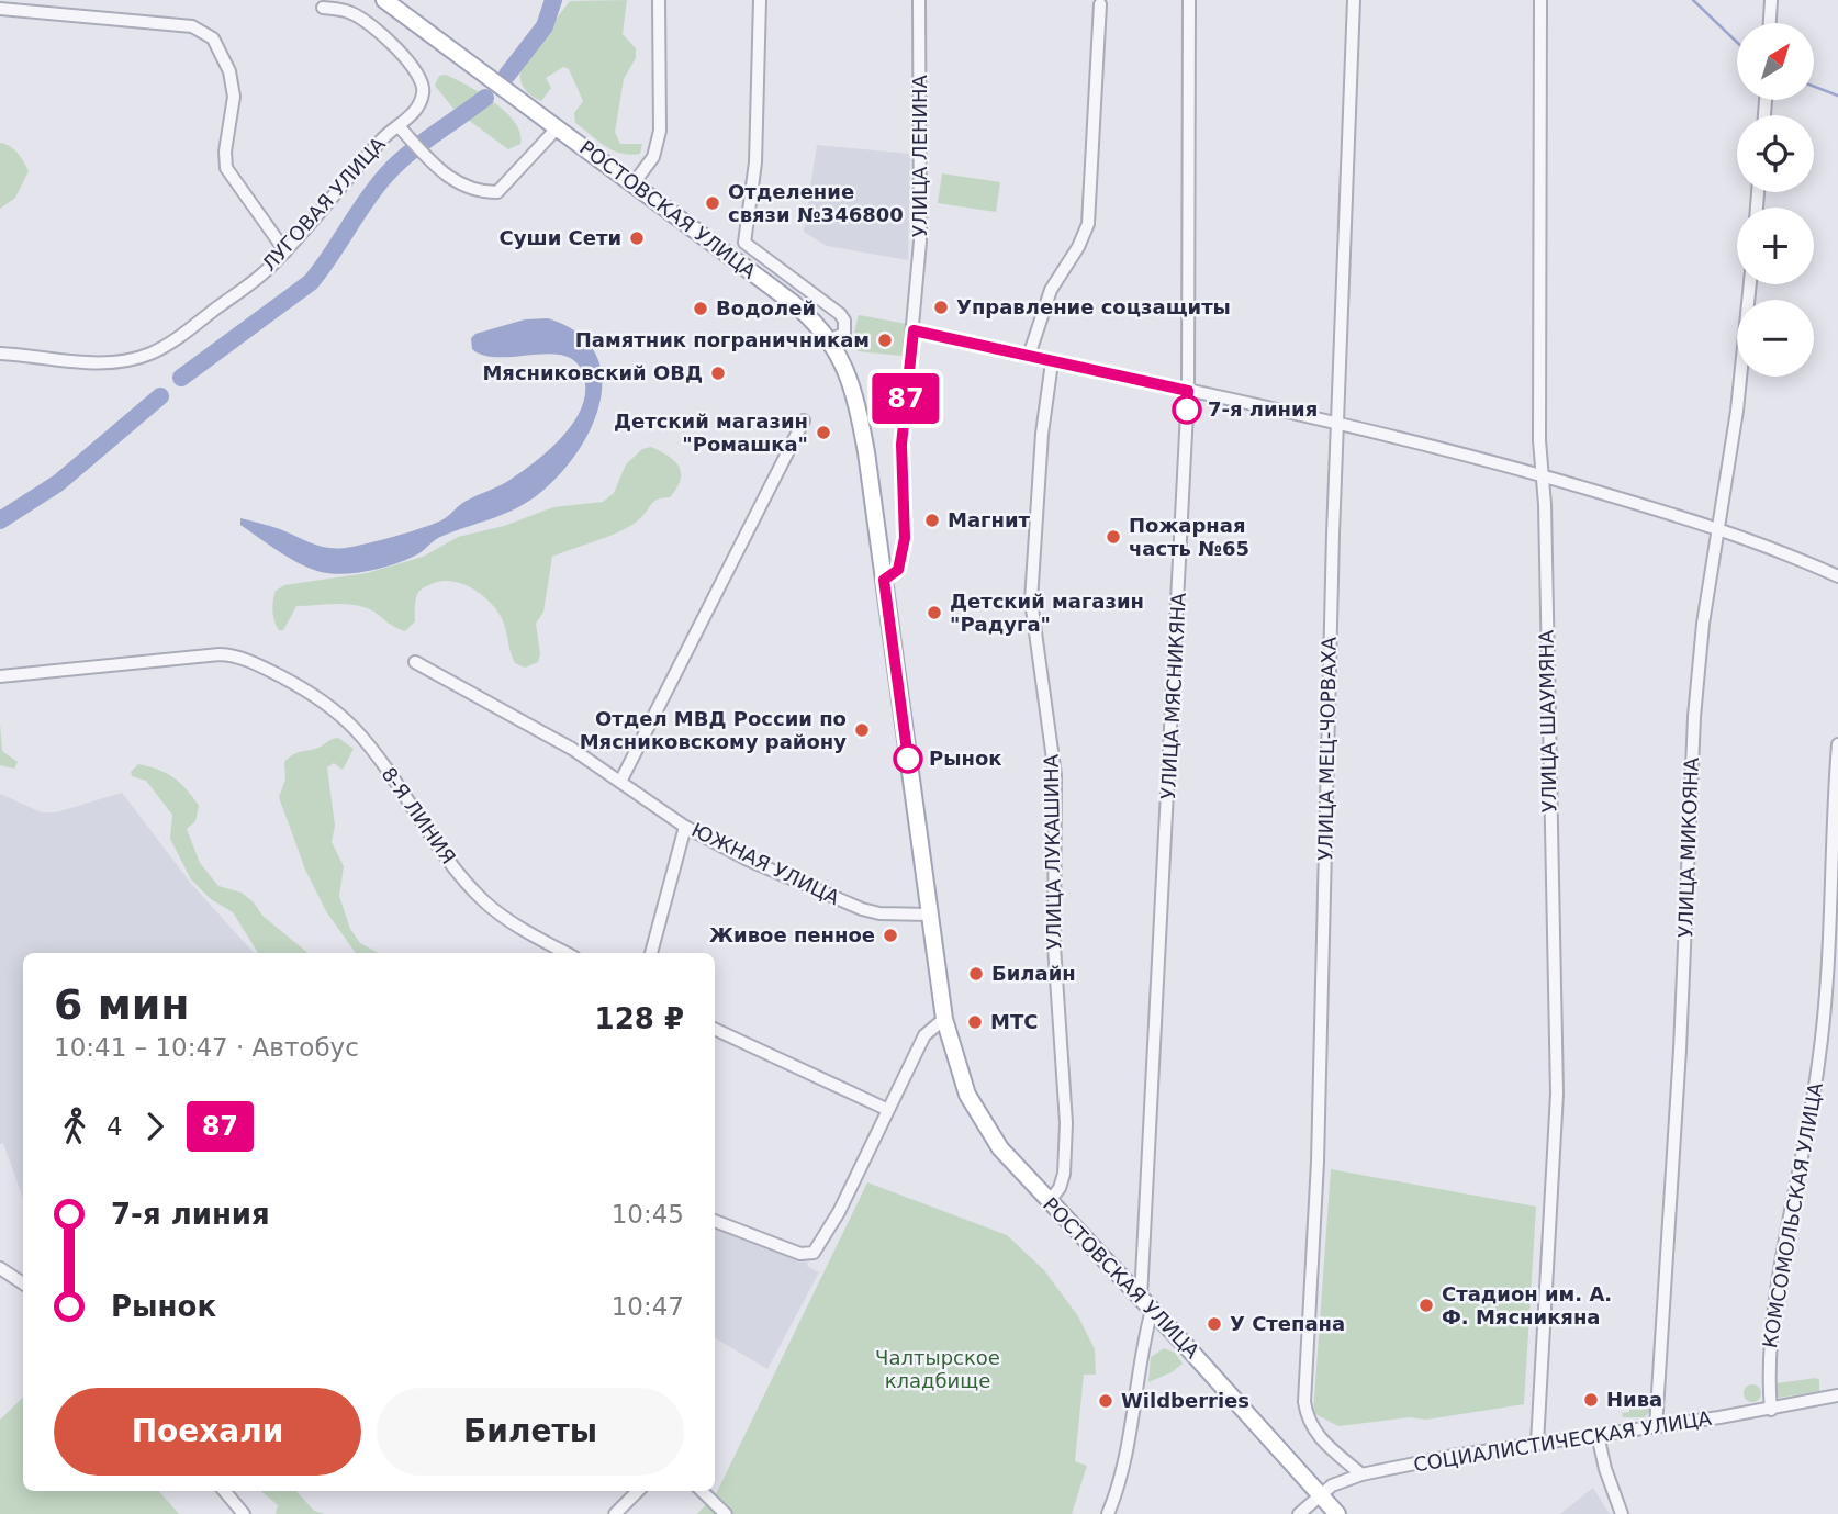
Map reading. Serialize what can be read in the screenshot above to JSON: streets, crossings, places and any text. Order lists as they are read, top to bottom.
{
  "streets": {
    "main road": ["РОСТОВСКАЯ УЛИЦА"],
    "street": [
      "УЛИЦА ЛЕНИНА",
      "ЛУГОВАЯ УЛИЦА",
      "УЛИЦА МЯСНИКЯНА",
      "УЛИЦА ШАУМЯНА",
      "УЛИЦА МЕЦ-ЧОРВАХА",
      "8-Я ЛИНИЯ",
      "УЛИЦА МИКОЯНА",
      "УЛИЦА ЛУКАШИНА",
      "ЮЖНАЯ УЛИЦА",
      "КОМСОМОЛЬСКАЯ УЛИЦА",
      "СОЦИАЛИСТИЧЕСКАЯ УЛИЦА"
    ]
  },
  "crossings": [
    ["УЛИЦА ЛЕНИНА", "РОСТОВСКАЯ УЛИЦА"],
    ["РОСТОВСКАЯ УЛИЦА", "УЛИЦА МЯСНИКЯНА"],
    ["РОСТОВСКАЯ УЛИЦА", "УЛИЦА ЛУКАШИНА"],
    ["РОСТОВСКАЯ УЛИЦА", "ЮЖНАЯ УЛИЦА"],
    ["РОСТОВСКАЯ УЛИЦА", "СОЦИАЛИСТИЧЕСКАЯ УЛИЦА"],
    ["УЛИЦА ШАУМЯНА", "СОЦИАЛИСТИЧЕСКАЯ УЛИЦА"],
    ["УЛИЦА МЕЦ-ЧОРВАХА", "СОЦИАЛИСТИЧЕСКАЯ УЛИЦА"],
    ["УЛИЦА МИКОЯНА", "СОЦИАЛИСТИЧЕСКАЯ УЛИЦА"],
    ["КОМСОМОЛЬСКАЯ УЛИЦА", "СОЦИАЛИСТИЧЕСКАЯ УЛИЦА"]
  ],
  "parks": ["Чалтырское кладбище"],
  "places": [
    "Отделение связи №346800",
    "Суши Сети",
    "Управление соцзащиты",
    "Водолей",
    "Памятник пограничникам",
    "Мясниковский ОВД",
    "7-я линия",
    "Детский магазин \"Ромашка\"",
    "Магнит",
    "Пожарная часть №65",
    "Детский магазин \"Радуга\"",
    "Отдел МВД России по Мясниковскому району",
    "Рынок",
    "Живое пенное",
    "Билайн",
    "МТС",
    "Стадион им. А. Ф. Мясникяна",
    "У Степана",
    "Нива",
    "Wildberries"
  ],
  "lines": ["bus line 87"],
  "north": "top right",
  "page": {
    "on_map": "87",
    "map_buttons": ["+", "−"],
    "heading": ["6 мин", "10:41 – 10:47 · Автобус", "128 ₽"],
    "legs": ["4", "87"],
    "list": [
      {
        "name": "7-я линия",
        "value": "10:45"
      },
      {
        "name": "Рынок",
        "value": "10:47"
      }
    ],
    "buttons": ["Поехали", "Билеты"]
  }
}
